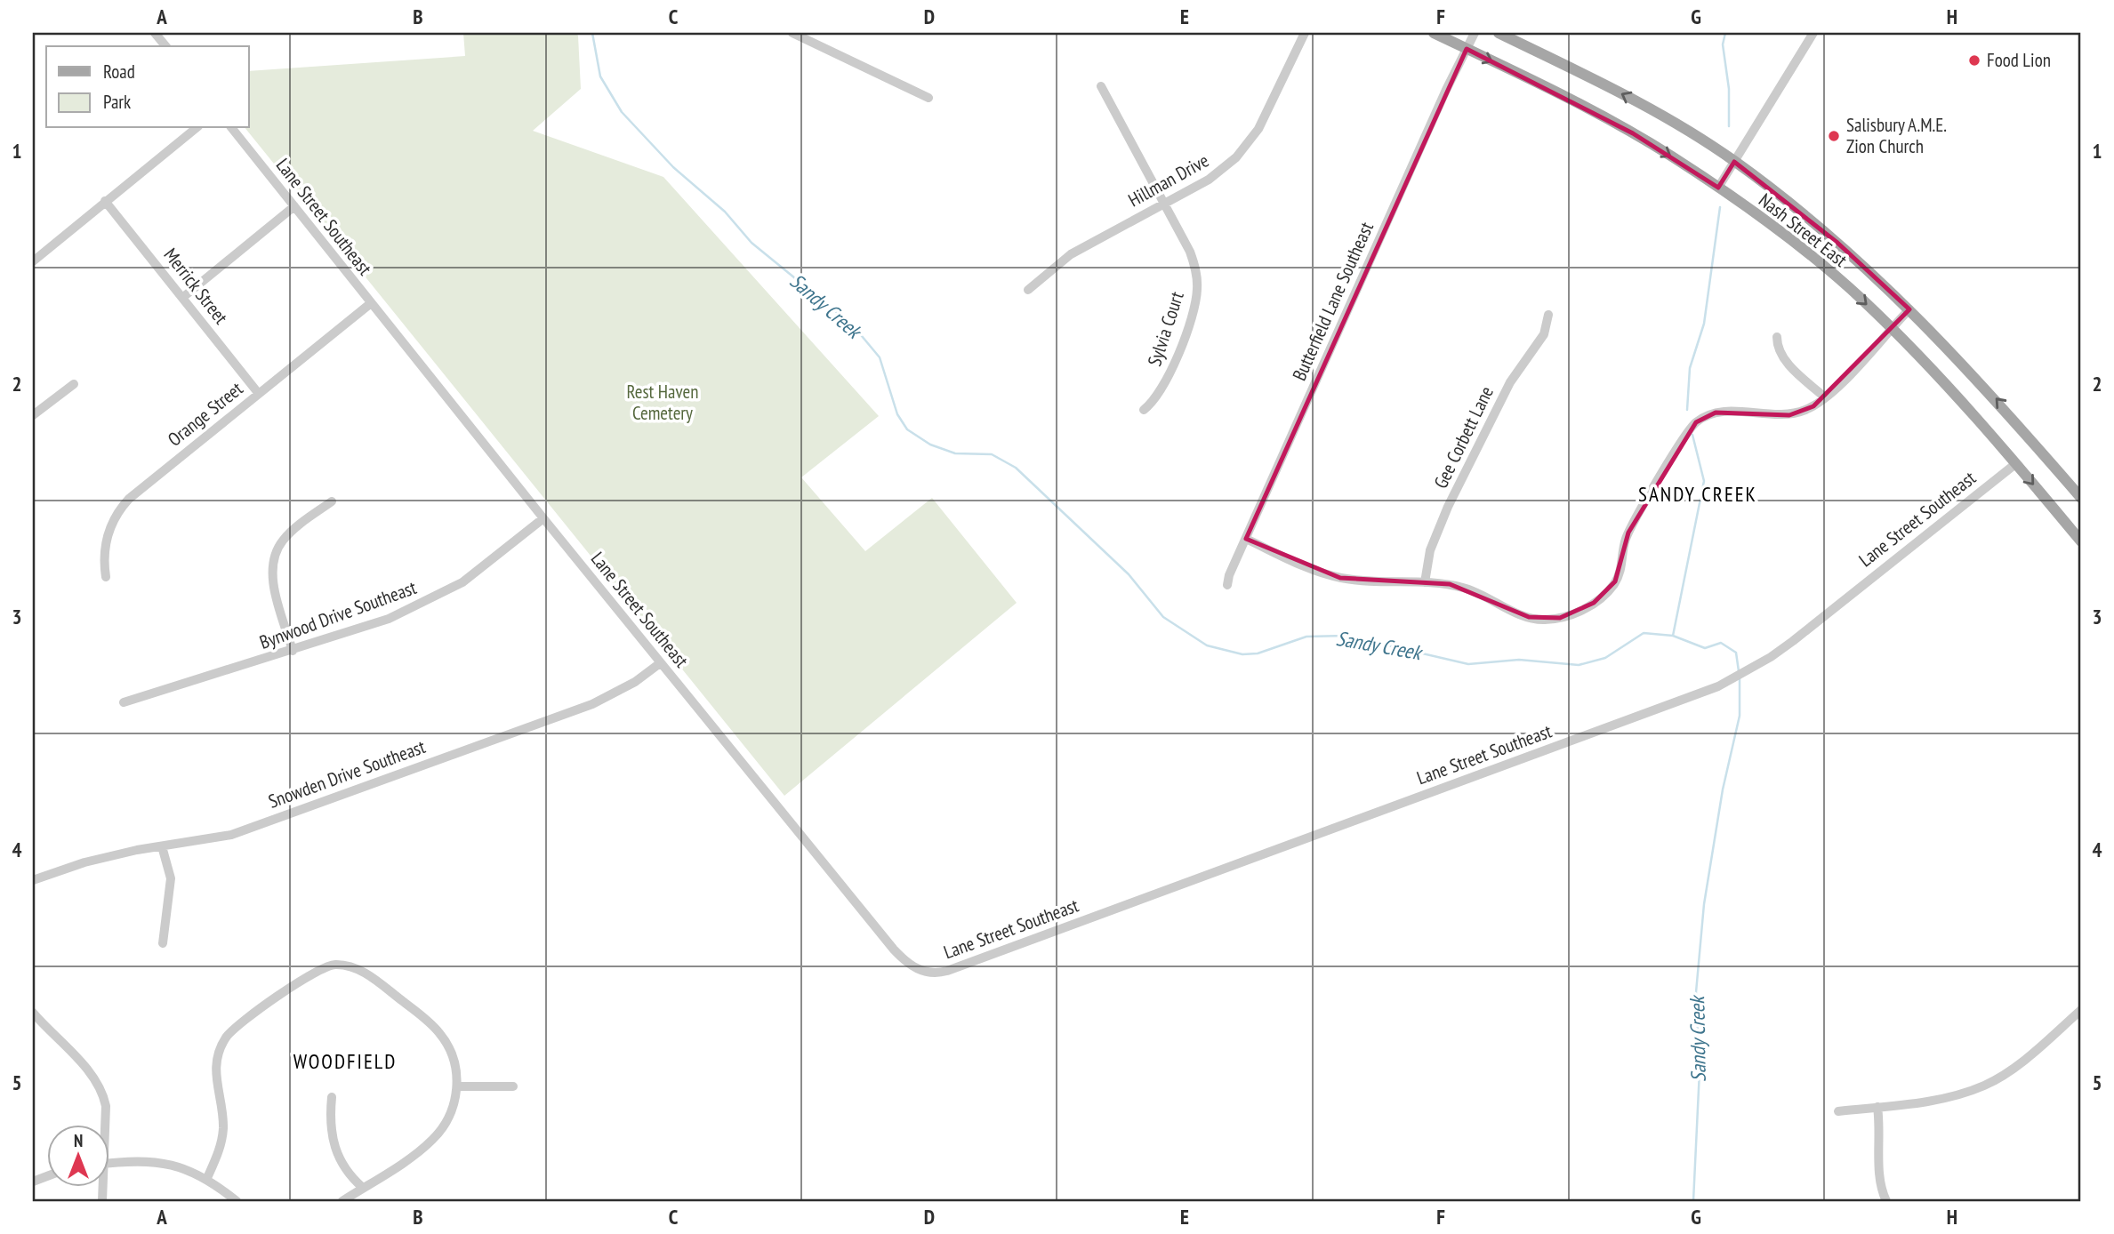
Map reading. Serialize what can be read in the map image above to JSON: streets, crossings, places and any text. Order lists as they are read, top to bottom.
{
  "streets": {
    "main road": ["Nash Street East"],
    "street": [
      "Hillman Drive",
      "Lane Street Southeast",
      "Merrick Street",
      "Butterfield Lane Southeast",
      "Sylvia Court",
      "Orange Street",
      "Gee Corbett Lane",
      "Bynwood Drive Southeast",
      "Snowden Drive Southeast"
    ]
  },
  "crossings": [
    ["Hillman Drive", "Sylvia Court"],
    ["Lane Street Southeast", "Nash Street East"],
    ["Lane Street Southeast", "Orange Street"],
    ["Lane Street Southeast", "Bynwood Drive Southeast"],
    ["Lane Street Southeast", "Snowden Drive Southeast"],
    ["Nash Street East", "Butterfield Lane Southeast"],
    ["Merrick Street", "Orange Street"]
  ],
  "districts": ["SANDY CREEK", "WOODFIELD"],
  "water": ["Sandy Creek"],
  "parks": ["Rest Haven Cemetery"],
  "places": ["Food Lion", "Salisbury A.M.E. Zion Church"],
  "legend": ["Road", "Park"],
  "north": "top",
  "grid": {
    "columns": [
      "A",
      "B",
      "C",
      "D",
      "E",
      "F",
      "G",
      "H"
    ],
    "rows": [
      "1",
      "2",
      "3",
      "4",
      "5"
    ]
  }
}
